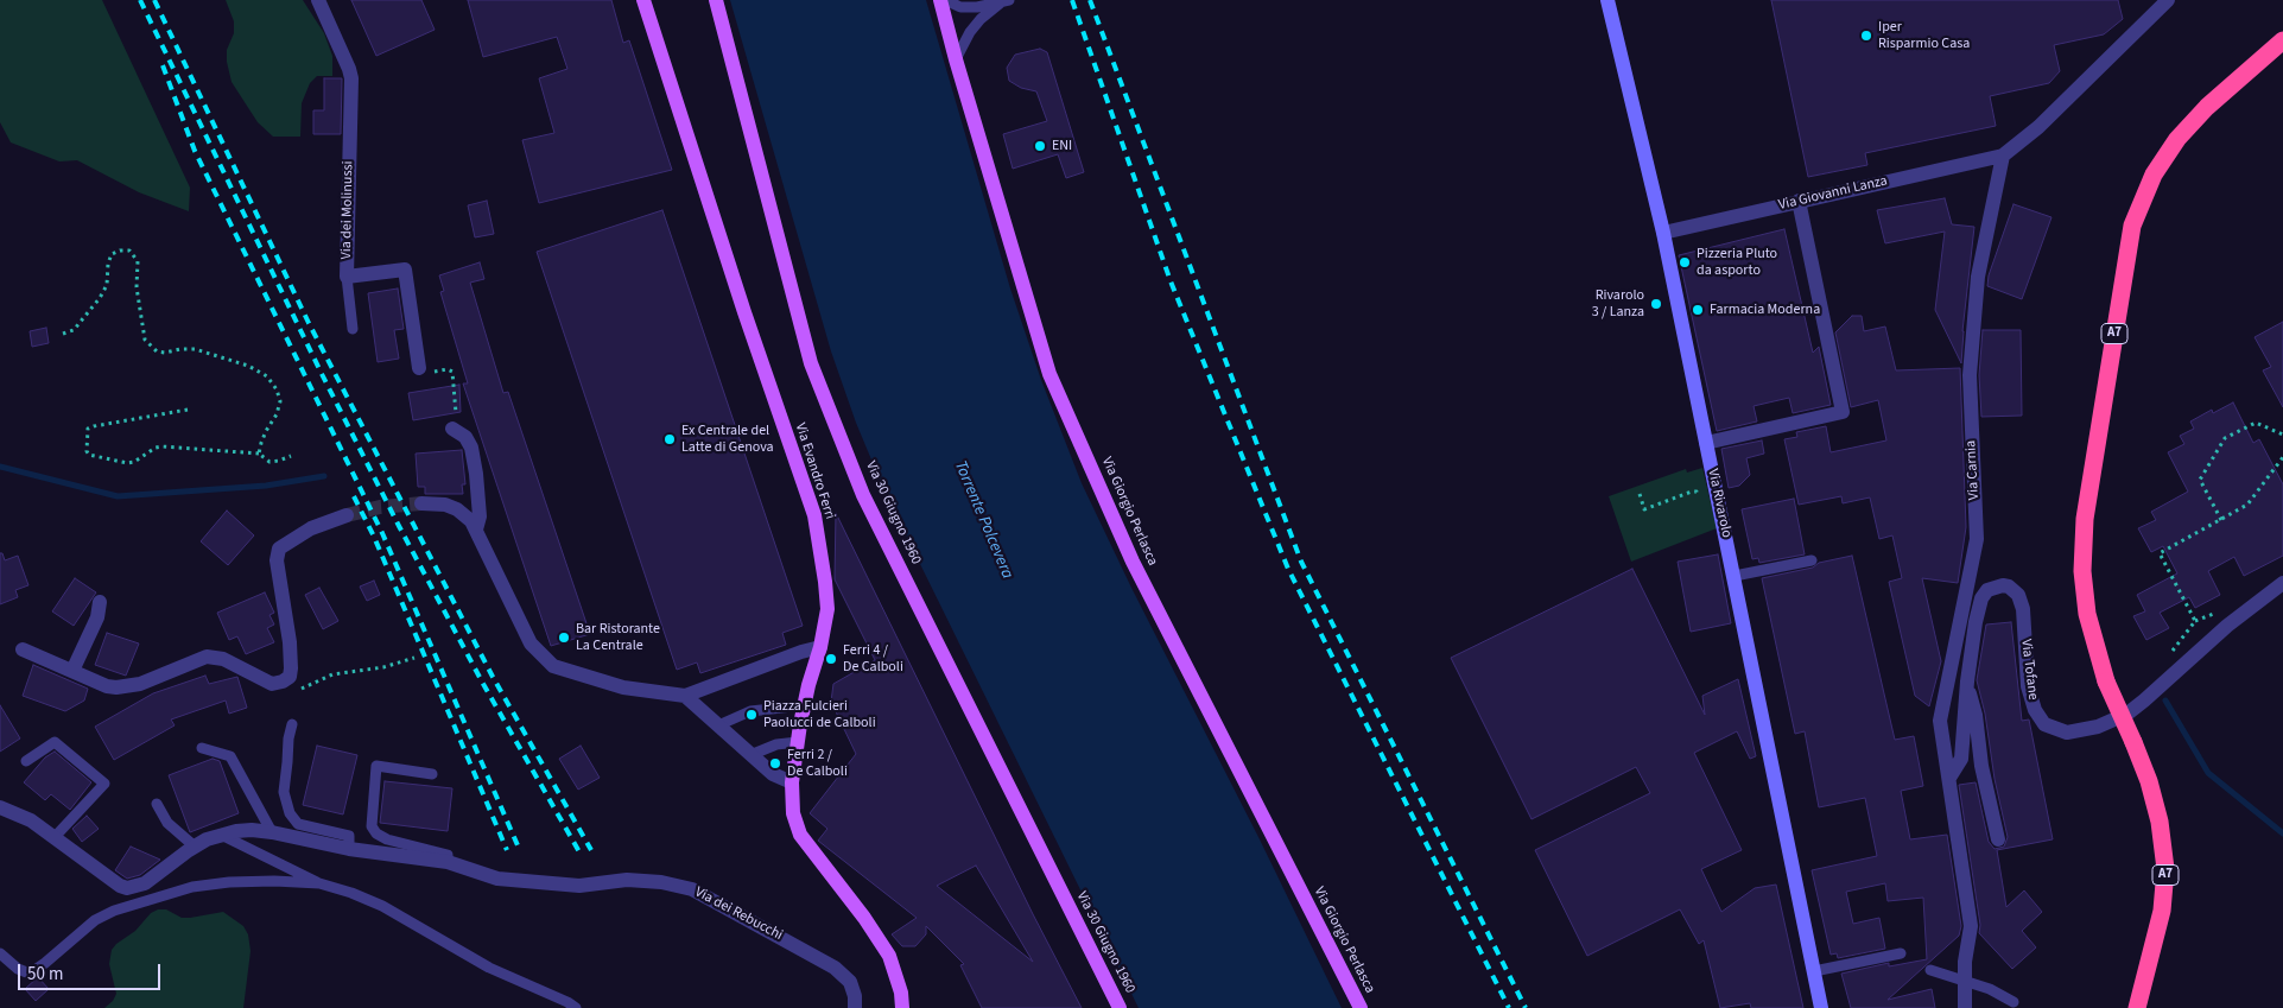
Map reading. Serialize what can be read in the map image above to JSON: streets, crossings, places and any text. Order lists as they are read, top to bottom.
{
  "streets": {
    "highway": ["A7"],
    "main road": [
      "Via Evandro Ferri",
      "Via Rivarolo",
      "Via Giorgio Perlasca",
      "Via 30 Giugno 1960"
    ],
    "street": [
      "Via Giovanni Lanza",
      "Via dei Molinussi",
      "Via Carnia",
      "Via Tofane",
      "Via dei Rebucchi"
    ]
  },
  "crossings": [
    ["Via Giovanni Lanza", "Via Carnia"],
    ["Via Giovanni Lanza", "Via Rivarolo"],
    ["Via Carnia", "Via Tofane"]
  ],
  "water": ["Torrente Polcevera"],
  "places": [
    "Iper Risparmio Casa",
    "ENI",
    "Pizzeria Pluto da asporto",
    "Rivarolo 3 / Lanza",
    "Farmacia Moderna",
    "Ex Centrale del Latte di Genova",
    "Bar Ristorante La Centrale",
    "Ferri 4 / De Calboli",
    "Piazza Fulcieri Paolucci de Calboli",
    "Ferri 2 / De Calboli"
  ],
  "scale_bar": "50 m"
}
